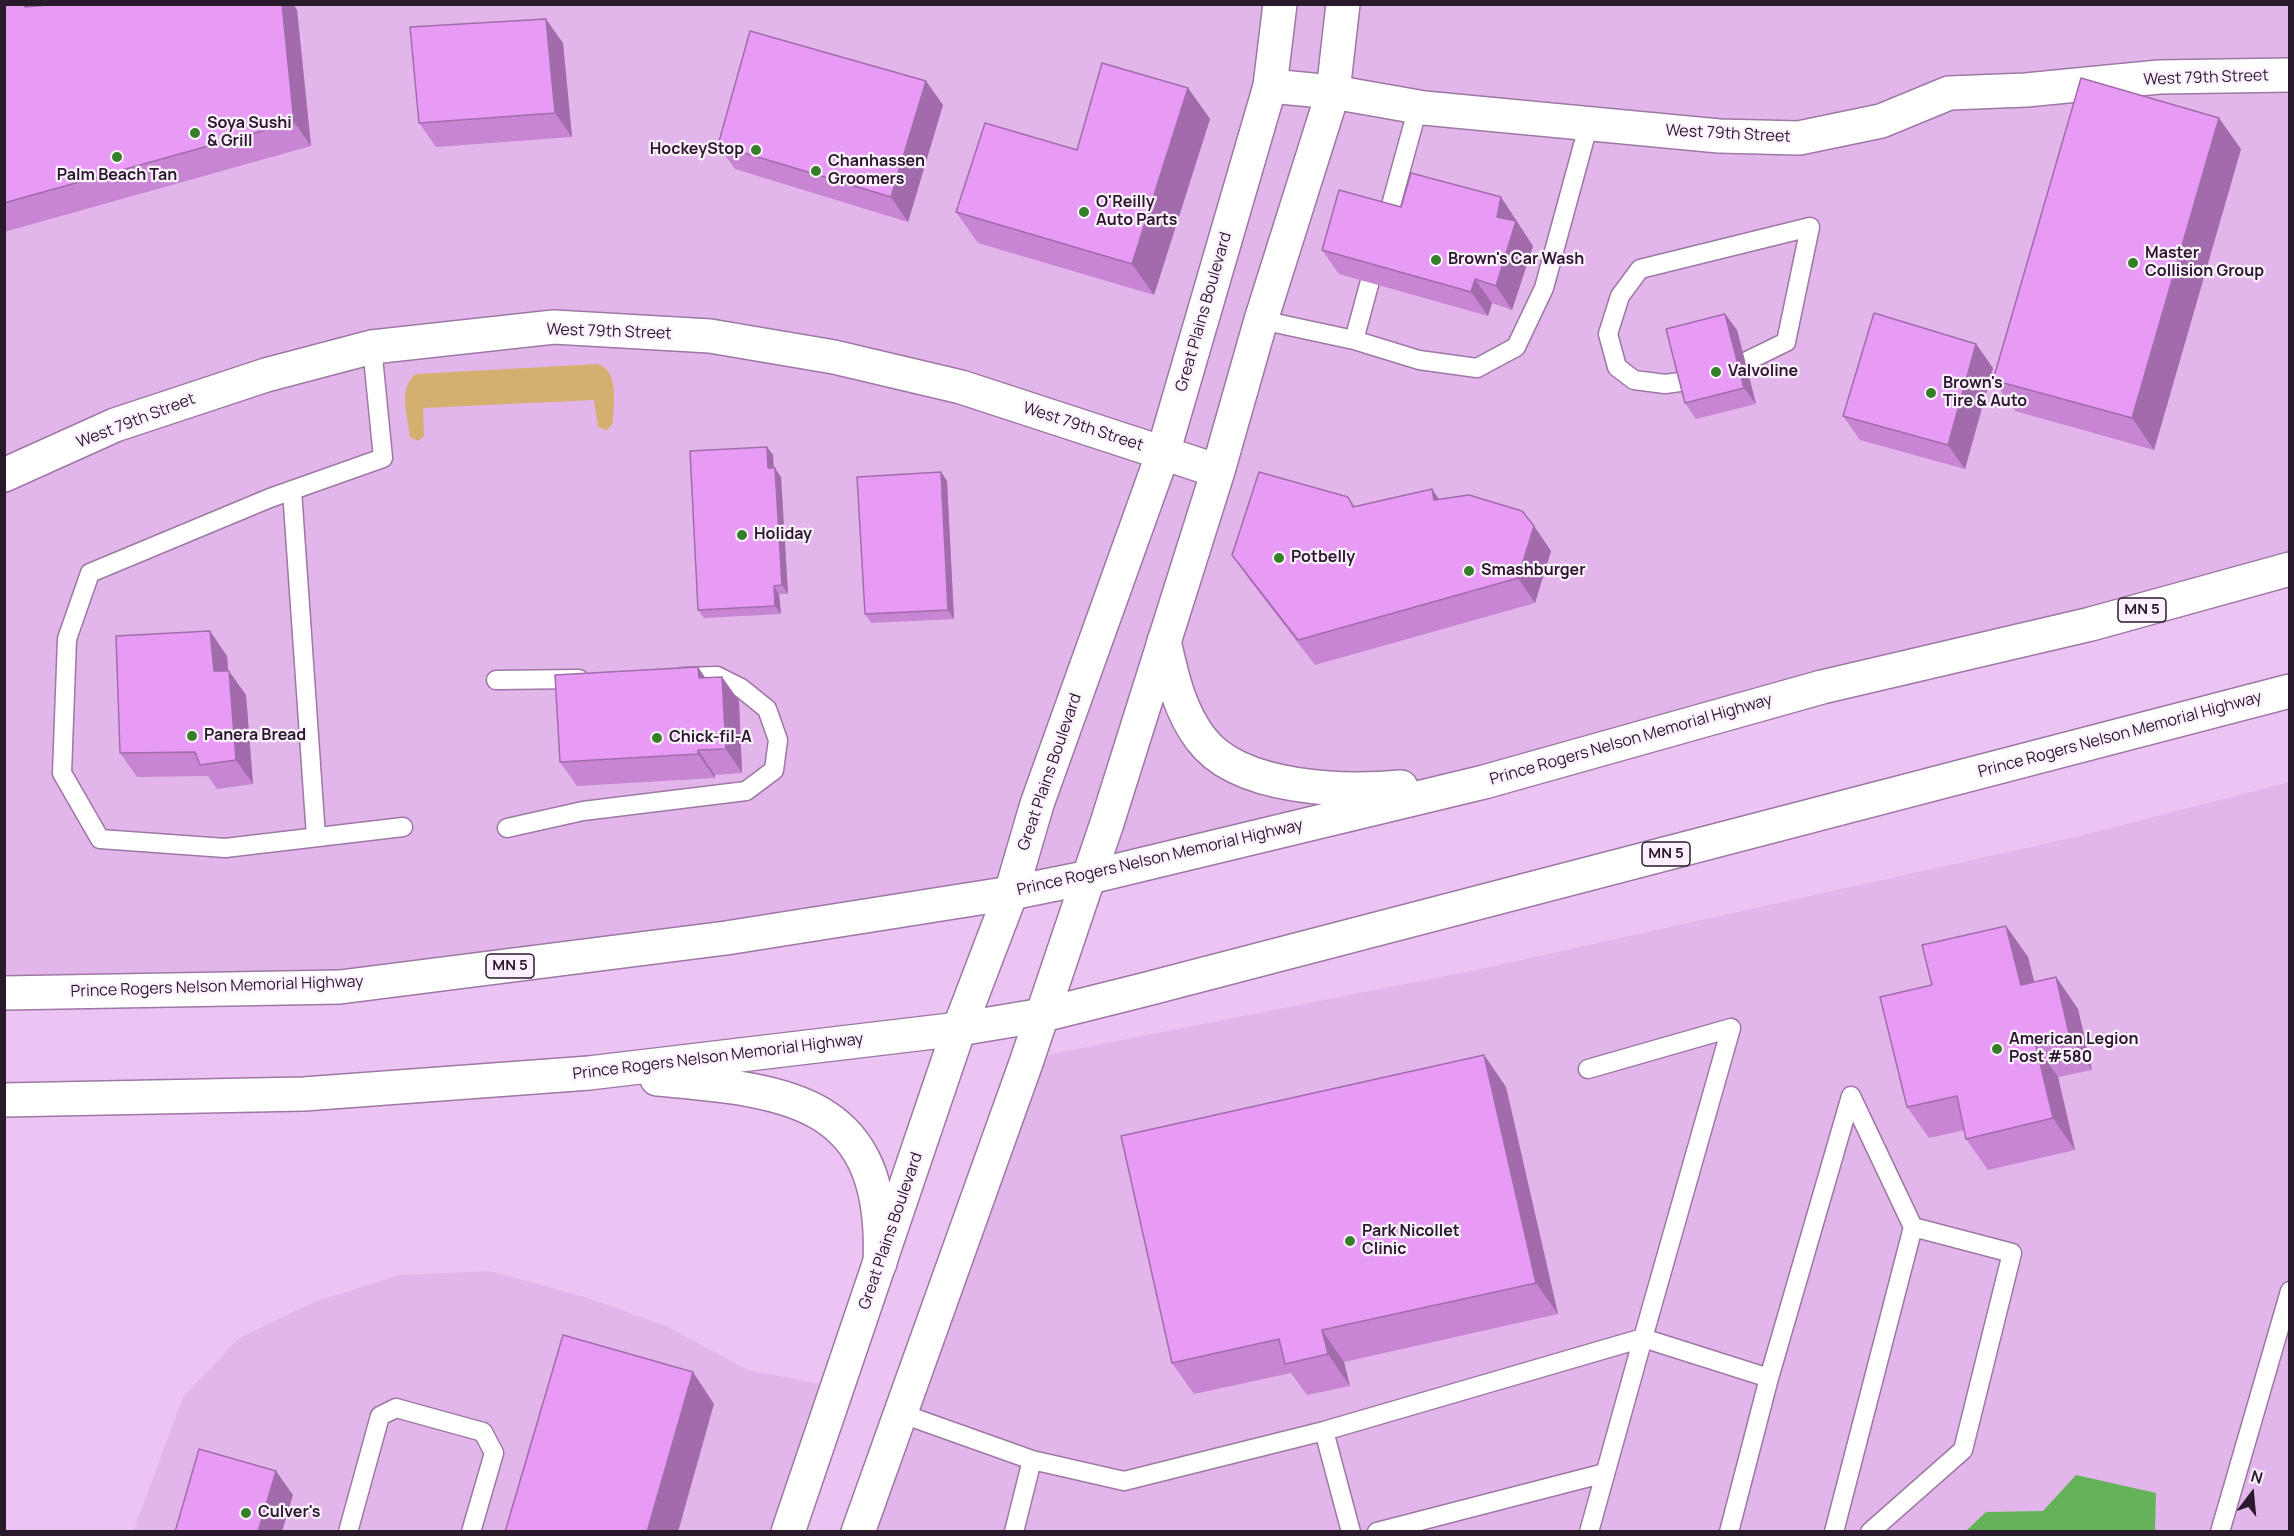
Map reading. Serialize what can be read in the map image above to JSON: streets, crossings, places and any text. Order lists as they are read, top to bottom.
{
  "streets": {
    "street": [
      "West 79th Street",
      "Great Plains Boulevard",
      "MN 5",
      "Prince Rogers Nelson Memorial Highway"
    ]
  },
  "crossings": [
    ["West 79th Street", "Great Plains Boulevard"],
    ["Great Plains Boulevard", "Prince Rogers Nelson Memorial Highway"]
  ],
  "places": [
    "Soya Sushi & Grill",
    "HockeyStop",
    "Palm Beach Tan",
    "Chanhassen Groomers",
    "O'Reilly Auto Parts",
    "Brown's Car Wash",
    "Master Collision Group",
    "Valvoline",
    "Brown's Tire & Auto",
    "Holiday",
    "Potbelly",
    "Smashburger",
    "Panera Bread",
    "Chick-fil-A",
    "American Legion Post #580",
    "Park Nicollet Clinic",
    "Culver's"
  ],
  "north": "top"
}
